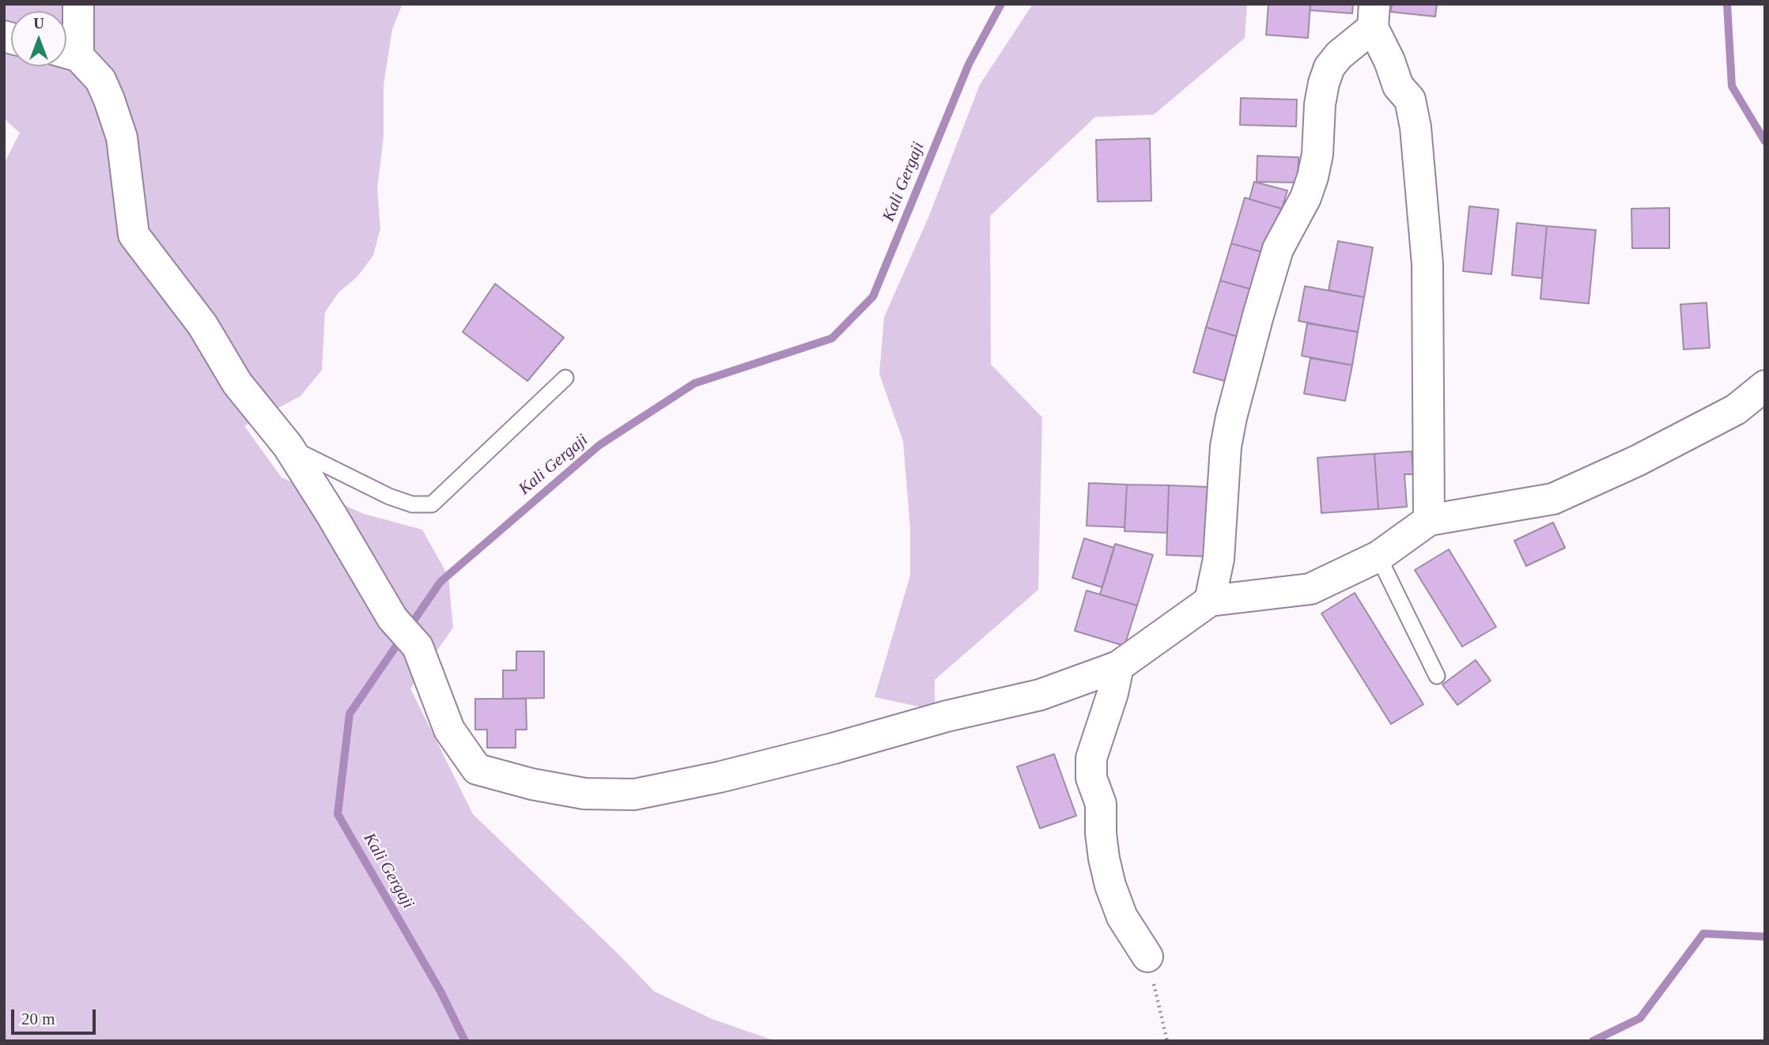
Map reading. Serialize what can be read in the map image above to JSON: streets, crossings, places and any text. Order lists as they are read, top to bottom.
{
  "water": ["Kali Gergaji"],
  "scale_bar": "20 m",
  "north": "top"
}
